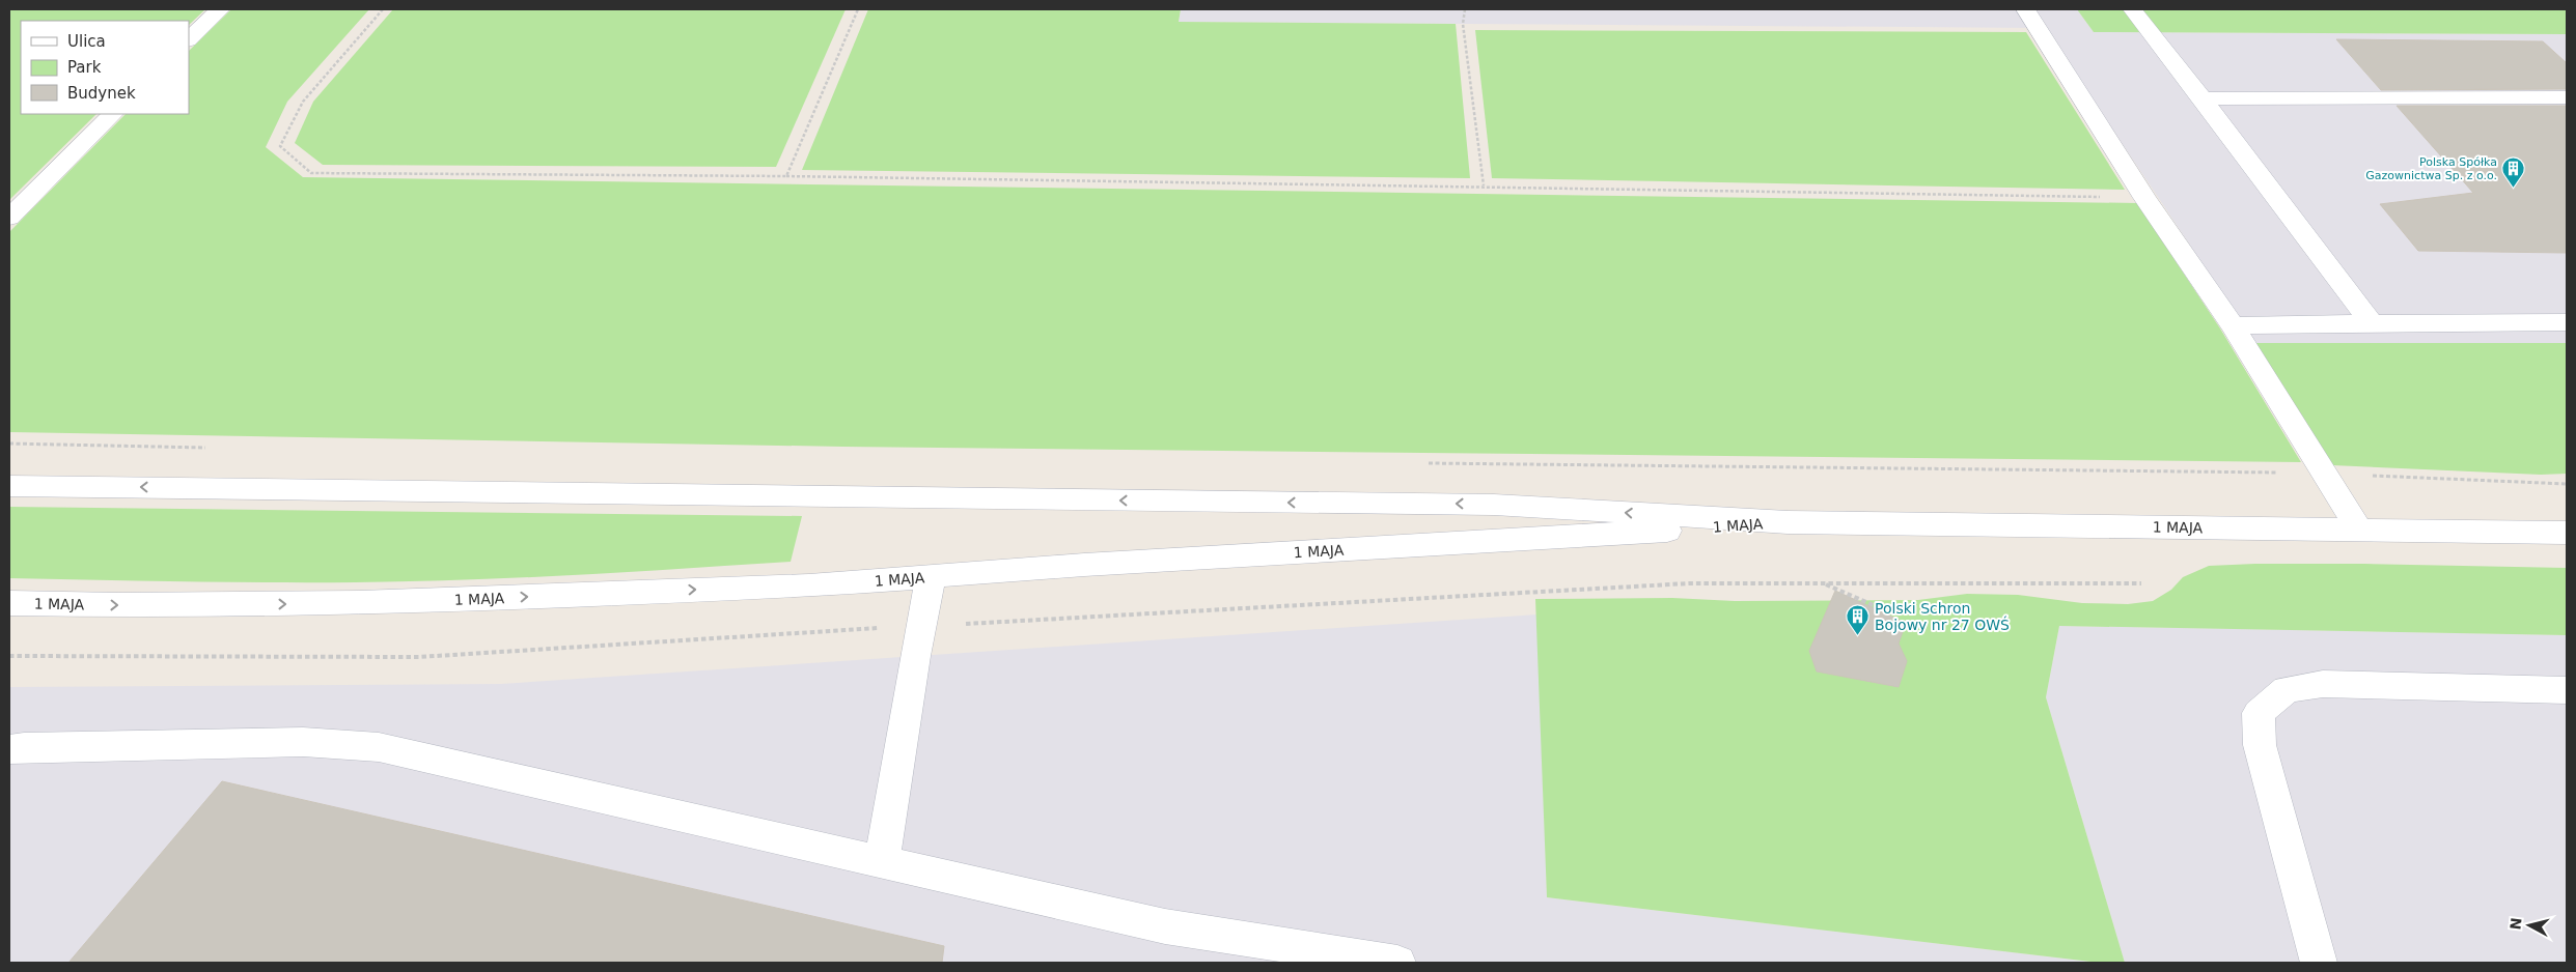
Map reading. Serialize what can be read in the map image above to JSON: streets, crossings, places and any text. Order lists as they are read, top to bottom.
{
  "streets": {
    "street": ["1 MAJA"]
  },
  "places": {
    "building": ["Polska Spółka Gazownictwa Sp. z o.o.", "Polski Schron Bojowy nr 27 OWŚ"]
  },
  "legend": ["Ulica", "Park", "Budynek"],
  "north": "left"
}
